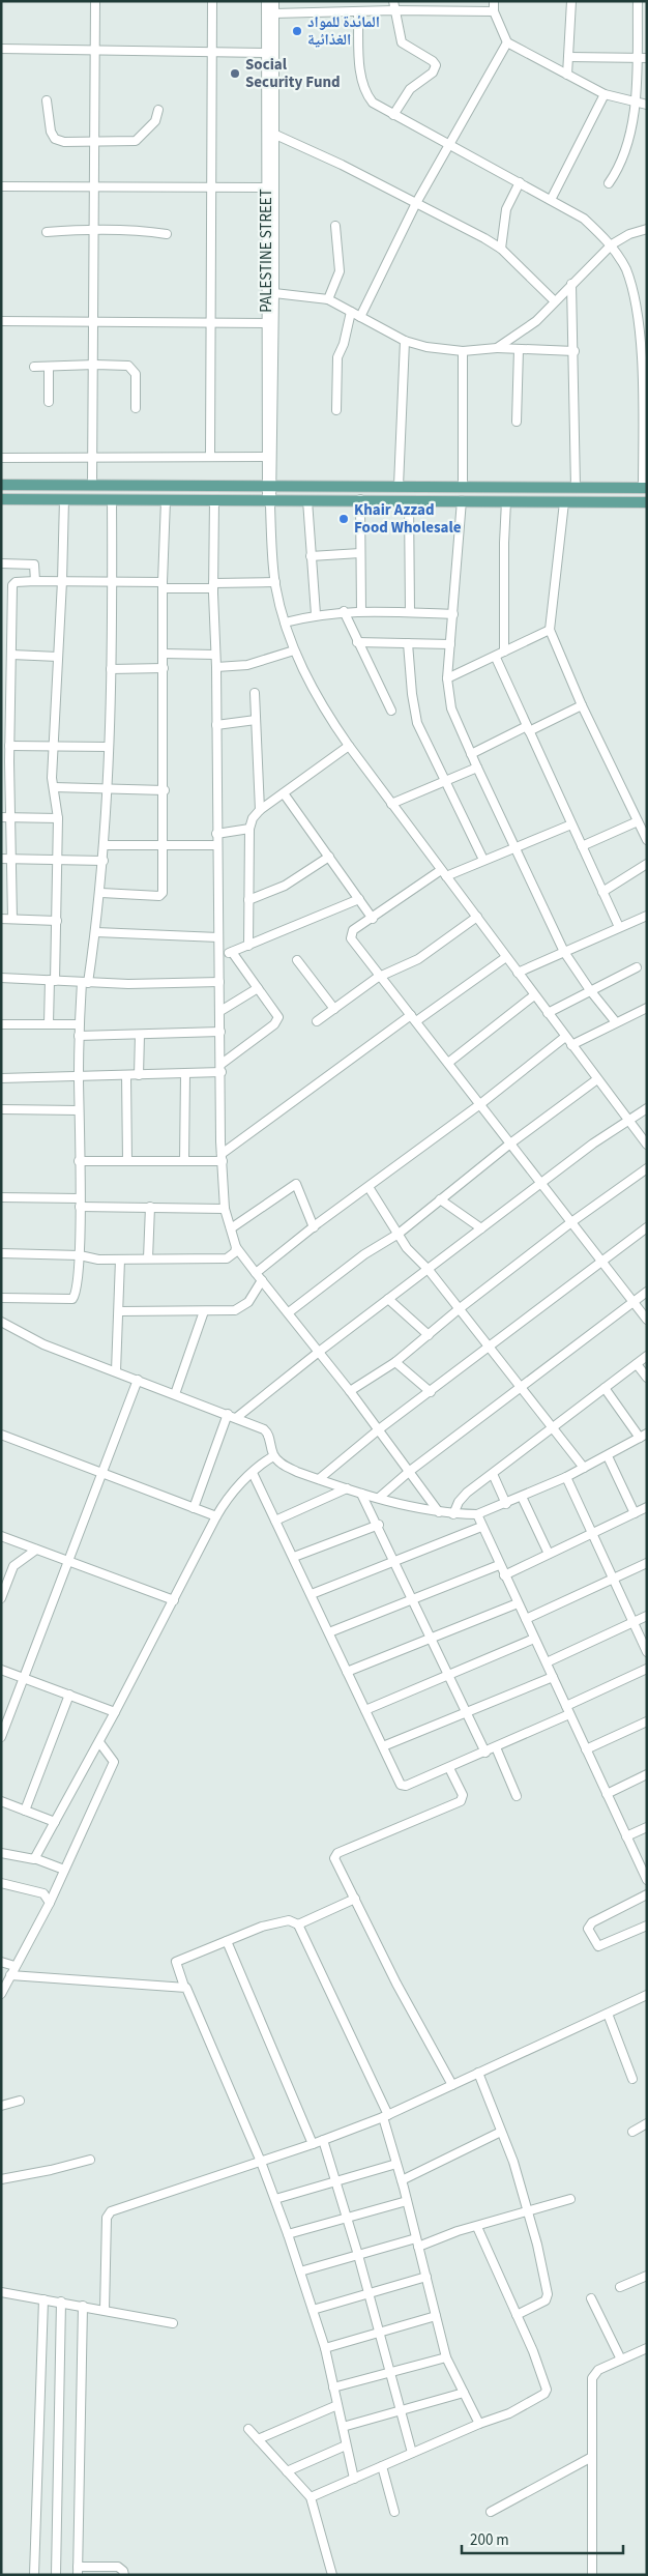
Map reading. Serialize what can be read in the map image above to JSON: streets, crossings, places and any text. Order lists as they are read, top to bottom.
{
  "streets": {
    "street": ["PALESTINE STREET"]
  },
  "places": ["المائدة للمواد الغذائية", "Social Security Fund", "Khair Azzad Food Wholesale"],
  "scale_bar": "200 m"
}
